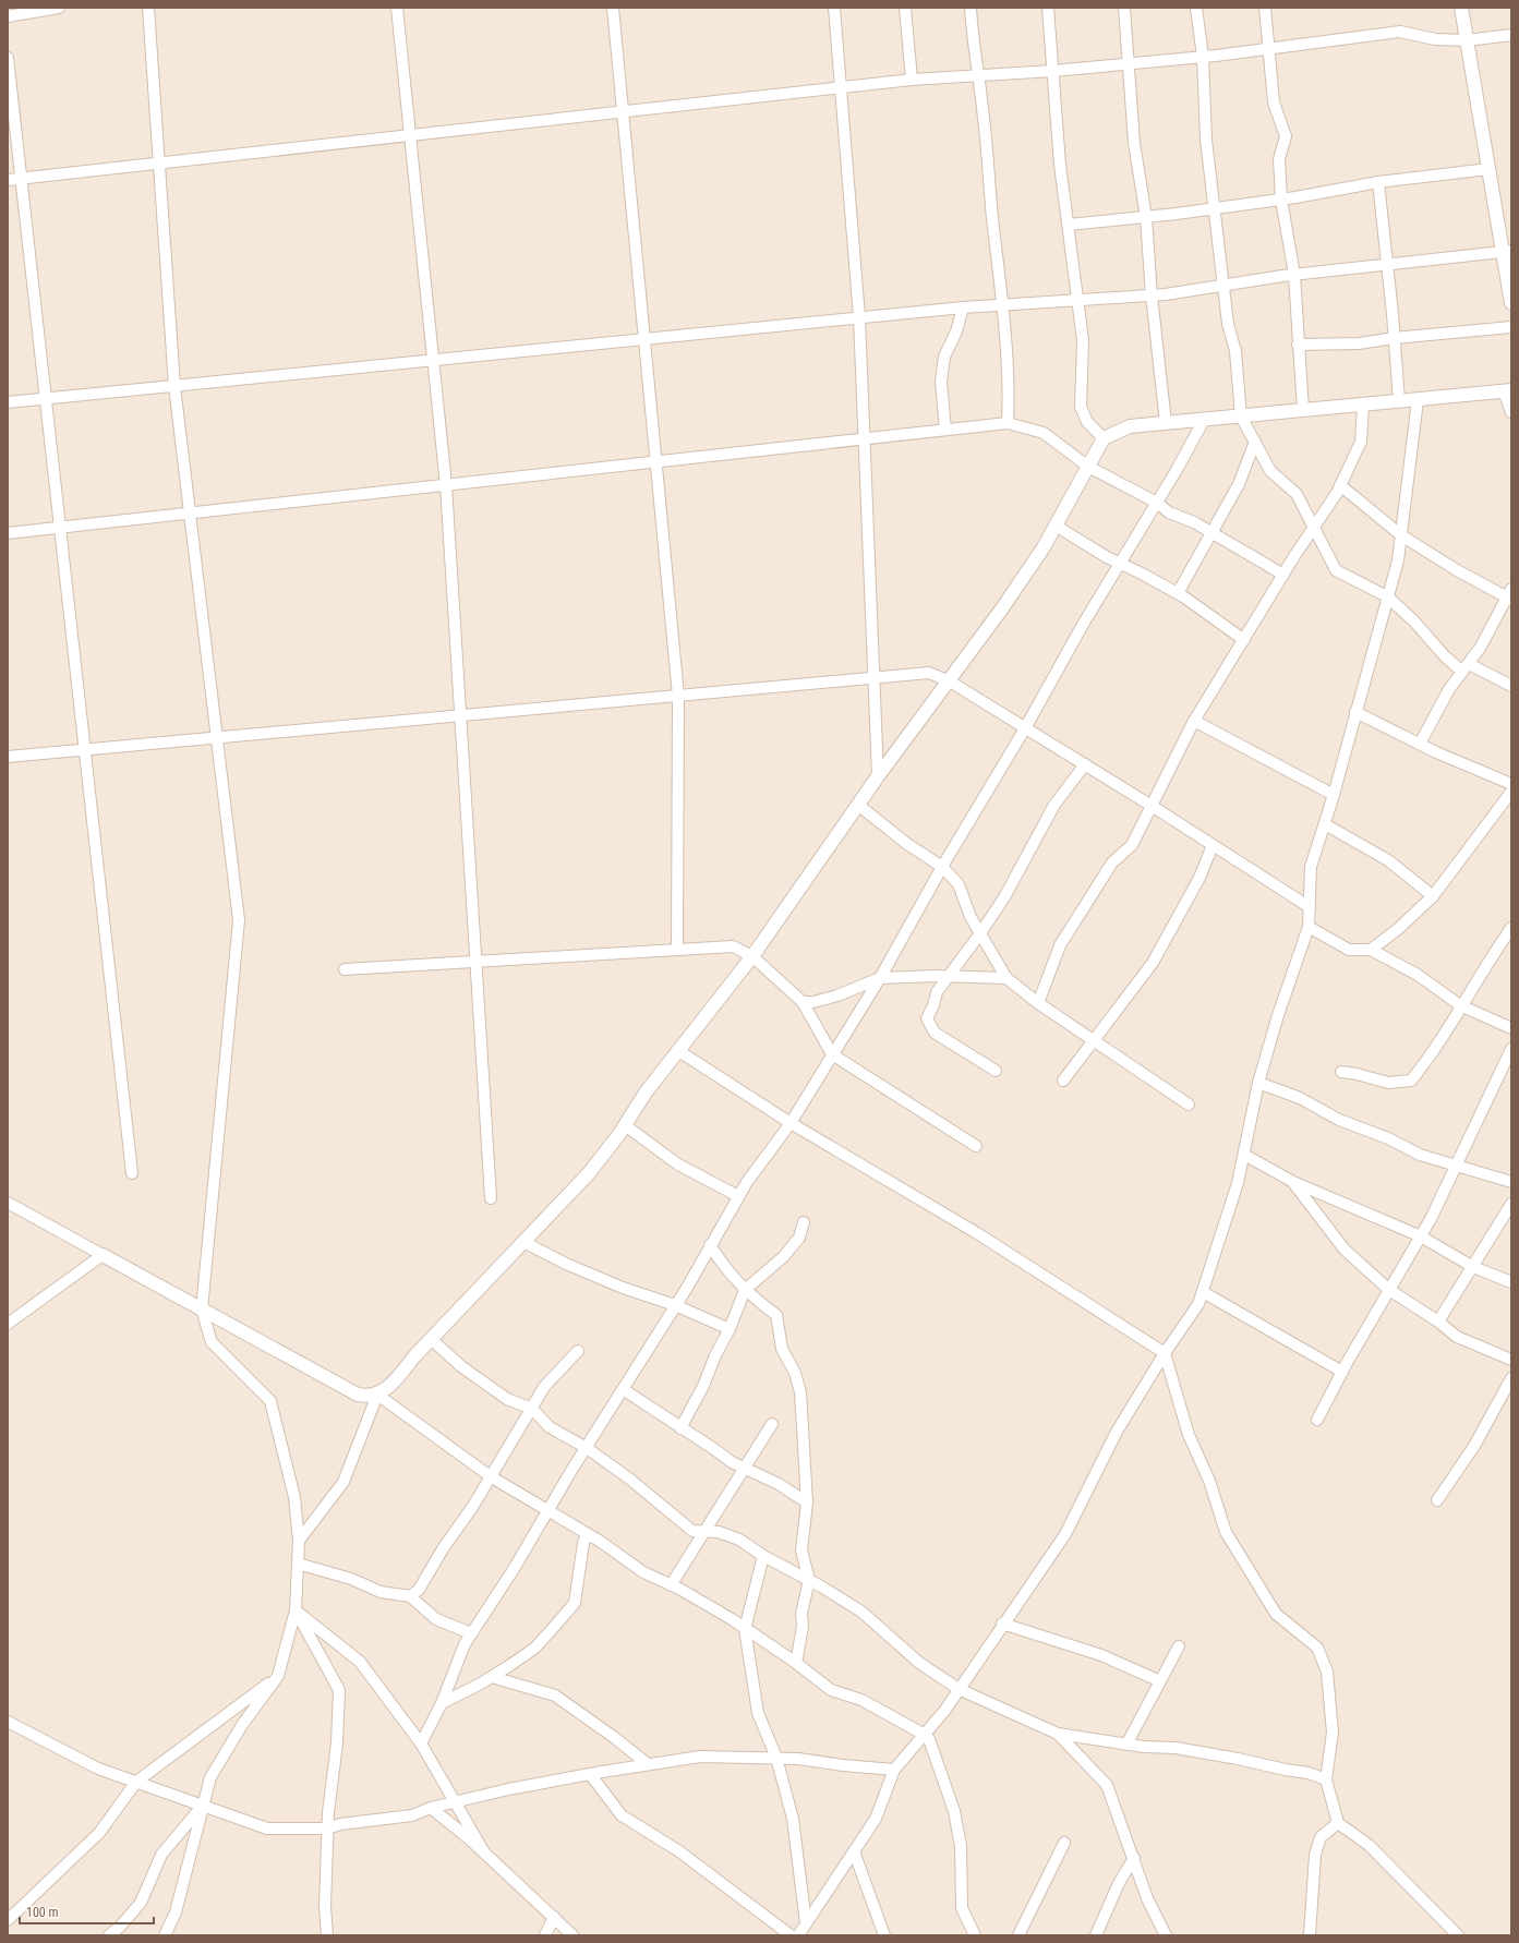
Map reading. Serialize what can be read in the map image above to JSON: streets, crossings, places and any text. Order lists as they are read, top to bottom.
{
  "scale_bar": "100 m"
}
